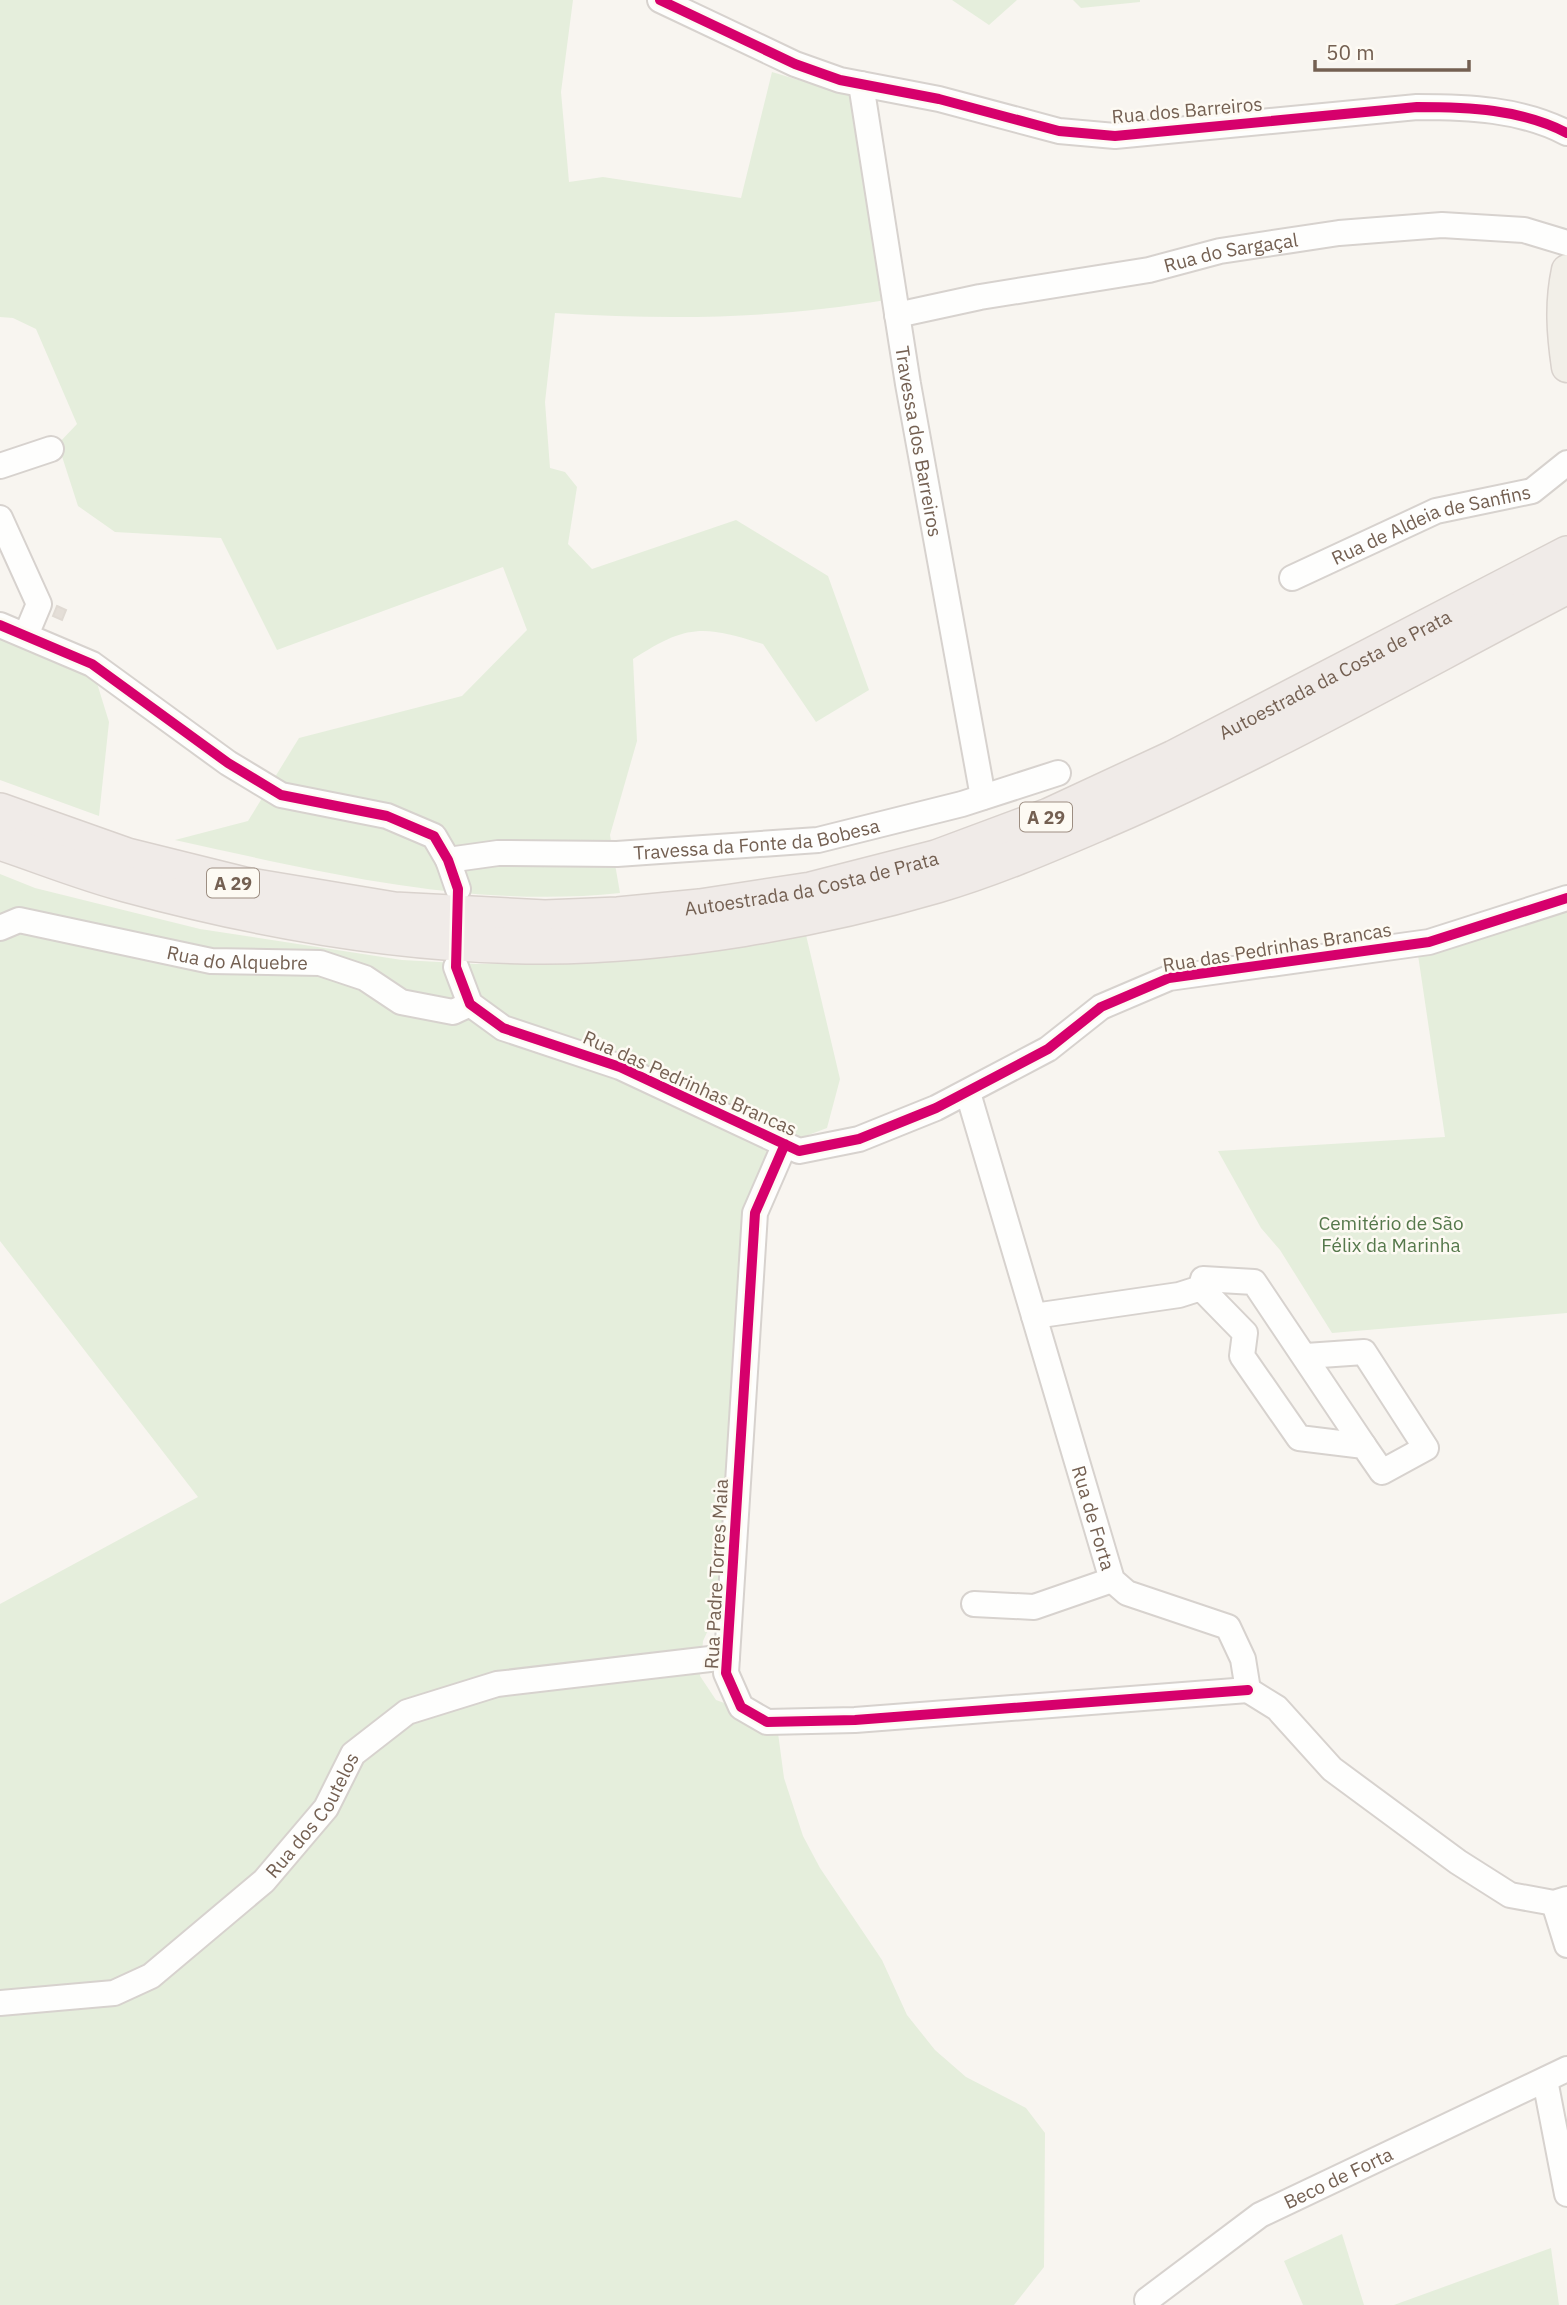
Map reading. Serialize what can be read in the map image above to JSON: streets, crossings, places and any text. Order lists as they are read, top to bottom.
{
  "streets": {
    "highway": ["Autoestrada da Costa de Prata", "A 29"],
    "street": [
      "Rua dos Barreiros",
      "Rua do Sargaçal",
      "Travessa dos Barreiros",
      "Rua de Aldeia de Sanfins",
      "Travessa da Fonte da Bobesa",
      "Rua das Pedrinhas Brancas",
      "Rua do Alquebre",
      "Rua de Forta",
      "Rua Padre Torres Maia",
      "Rua dos Coutelos",
      "Beco de Forta"
    ]
  },
  "crossings": [
    ["Rua dos Barreiros", "Travessa dos Barreiros"],
    ["Rua do Sargaçal", "Travessa dos Barreiros"],
    ["Travessa dos Barreiros", "Travessa da Fonte da Bobesa"],
    ["Rua das Pedrinhas Brancas", "Rua do Alquebre"],
    ["Rua das Pedrinhas Brancas", "Rua de Forta"],
    ["Rua das Pedrinhas Brancas", "Rua Padre Torres Maia"],
    ["Rua de Forta", "Rua Padre Torres Maia"],
    ["Rua Padre Torres Maia", "Rua dos Coutelos"]
  ],
  "parks": ["Cemitério de São Félix da Marinha"],
  "scale_bar": "50 m"
}
